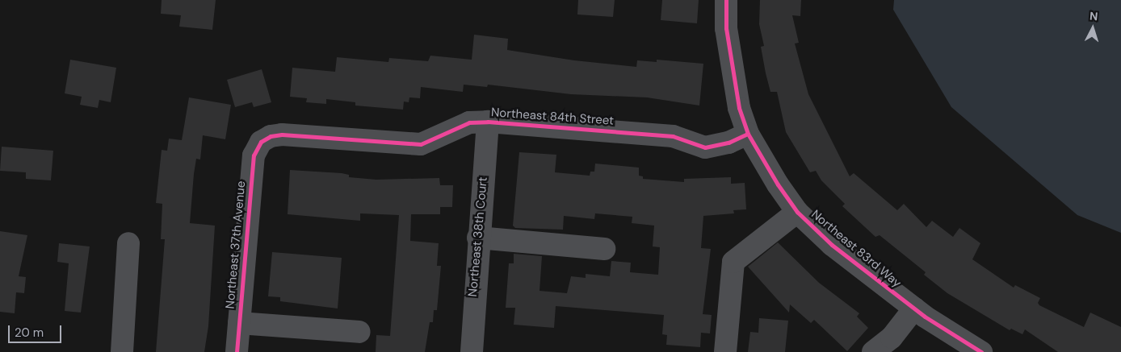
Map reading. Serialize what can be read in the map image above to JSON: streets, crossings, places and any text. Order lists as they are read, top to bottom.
{
  "streets": {
    "street": [
      "Northeast 84th Street",
      "Northeast 38th Court",
      "Northeast 37th Avenue",
      "Northeast 83rd Way"
    ]
  },
  "crossings": [
    ["Northeast 84th Street", "Northeast 38th Court"],
    ["Northeast 84th Street", "Northeast 37th Avenue"],
    ["Northeast 84th Street", "Northeast 83rd Way"]
  ],
  "scale_bar": "20 m",
  "north": "top"
}
